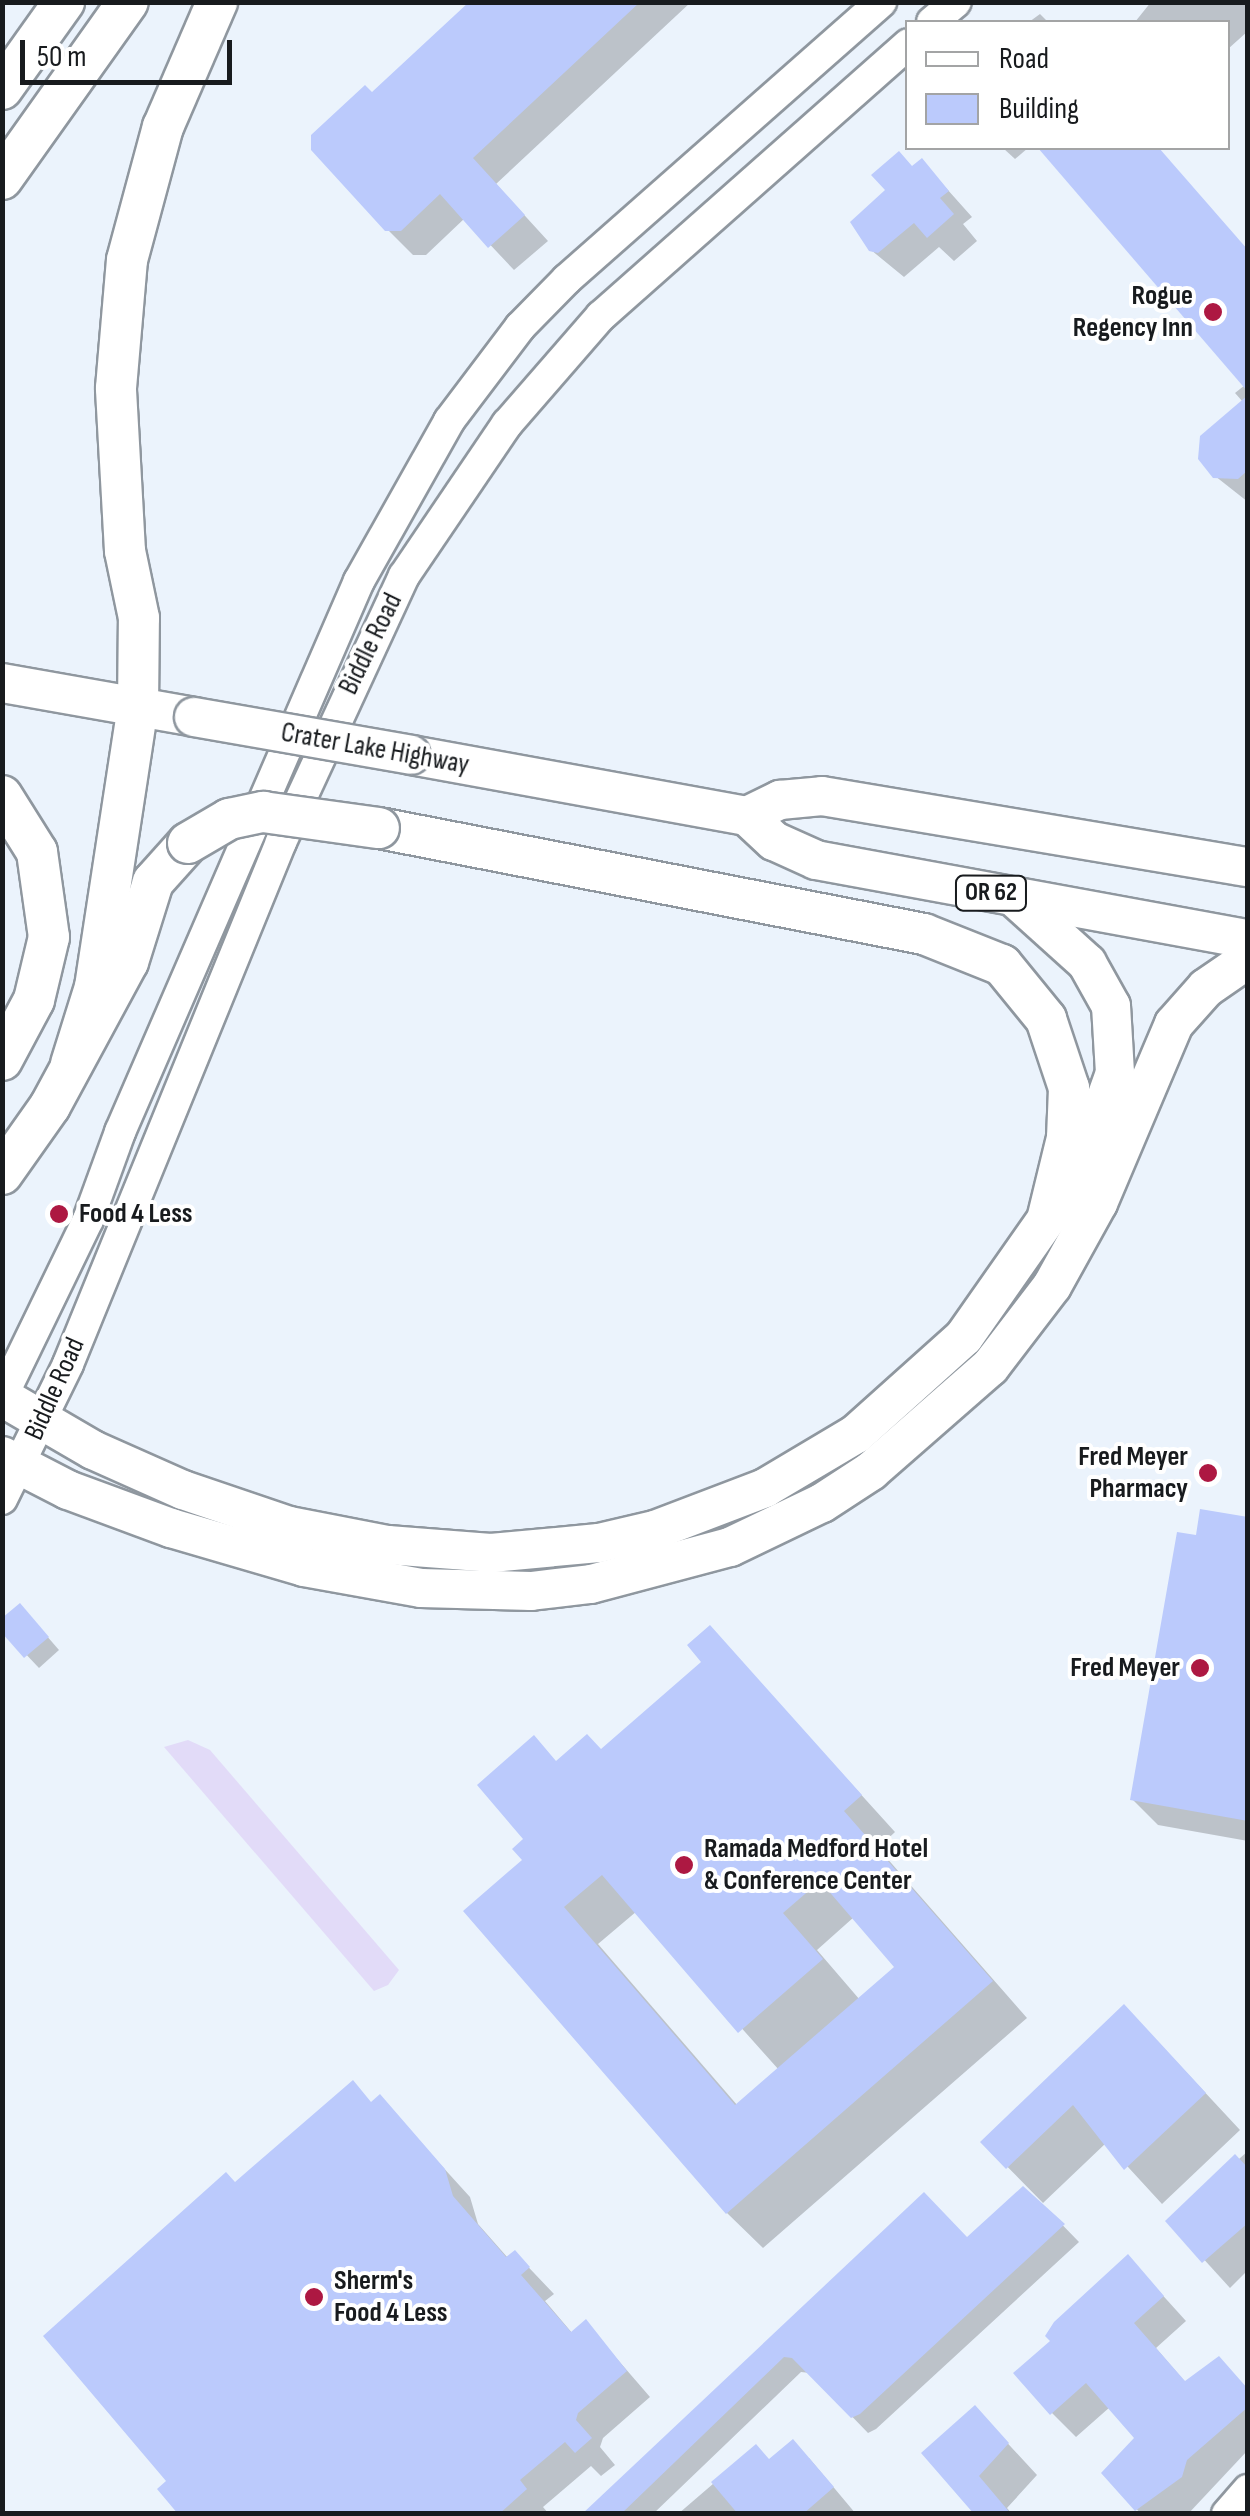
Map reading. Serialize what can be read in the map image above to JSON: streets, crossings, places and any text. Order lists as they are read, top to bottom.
{
  "streets": {
    "highway": ["Crater Lake Highway", "OR 62"],
    "main road": ["Biddle Road"]
  },
  "places": [
    "Rogue Regency Inn",
    "Food 4 Less",
    "Fred Meyer Pharmacy",
    "Fred Meyer",
    "Ramada Medford Hotel & Conference Center",
    "Sherm's Food 4 Less"
  ],
  "legend": ["Road", "Building"],
  "scale_bar": "50 m"
}
